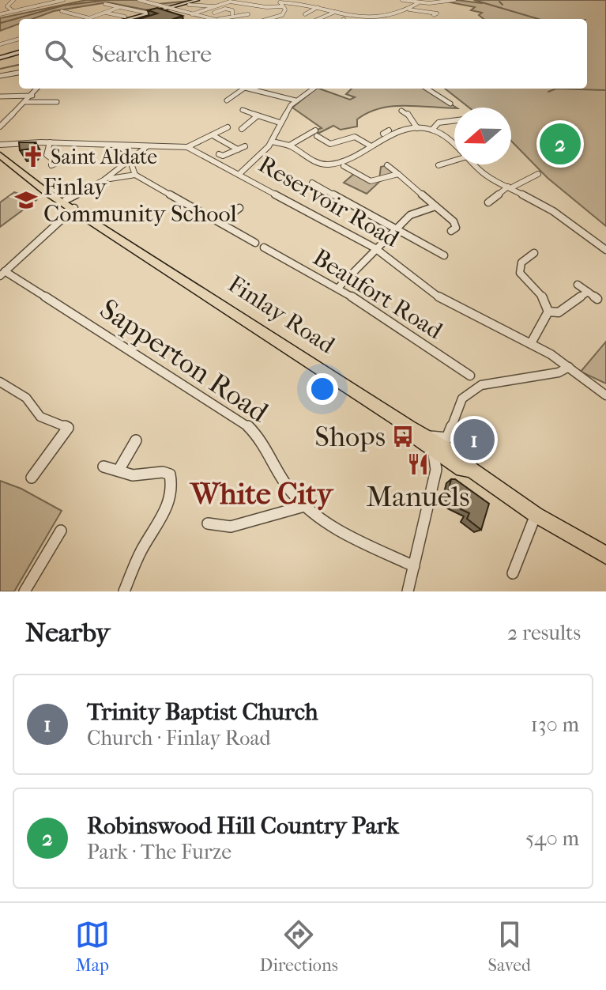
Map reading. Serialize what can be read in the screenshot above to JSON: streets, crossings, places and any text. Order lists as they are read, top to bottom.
{
  "streets": {
    "highway": ["Finlay Road"],
    "street": ["Reservoir Road", "Beaufort Road", "Sapperton Road"]
  },
  "districts": ["White City"],
  "places": {
    "church": ["Saint Aldate"],
    "school or university": ["Finlay Community School"],
    "bus stop": ["Shops"],
    "restaurant": ["Manuels"]
  },
  "north": "left",
  "page": {
    "search": "Search here",
    "pins": ["2", "1"],
    "heading": ["Nearby", "2 results"],
    "list": [
      {
        "mark": "1",
        "name": "Trinity Baptist Church",
        "note": "Church · Finlay Road",
        "value": "130 m"
      },
      {
        "mark": "2",
        "name": "Robinswood Hill Country Park",
        "note": "Park · The Furze",
        "value": "540 m"
      }
    ],
    "nav": ["Map", "Directions", "Saved"]
  }
}
